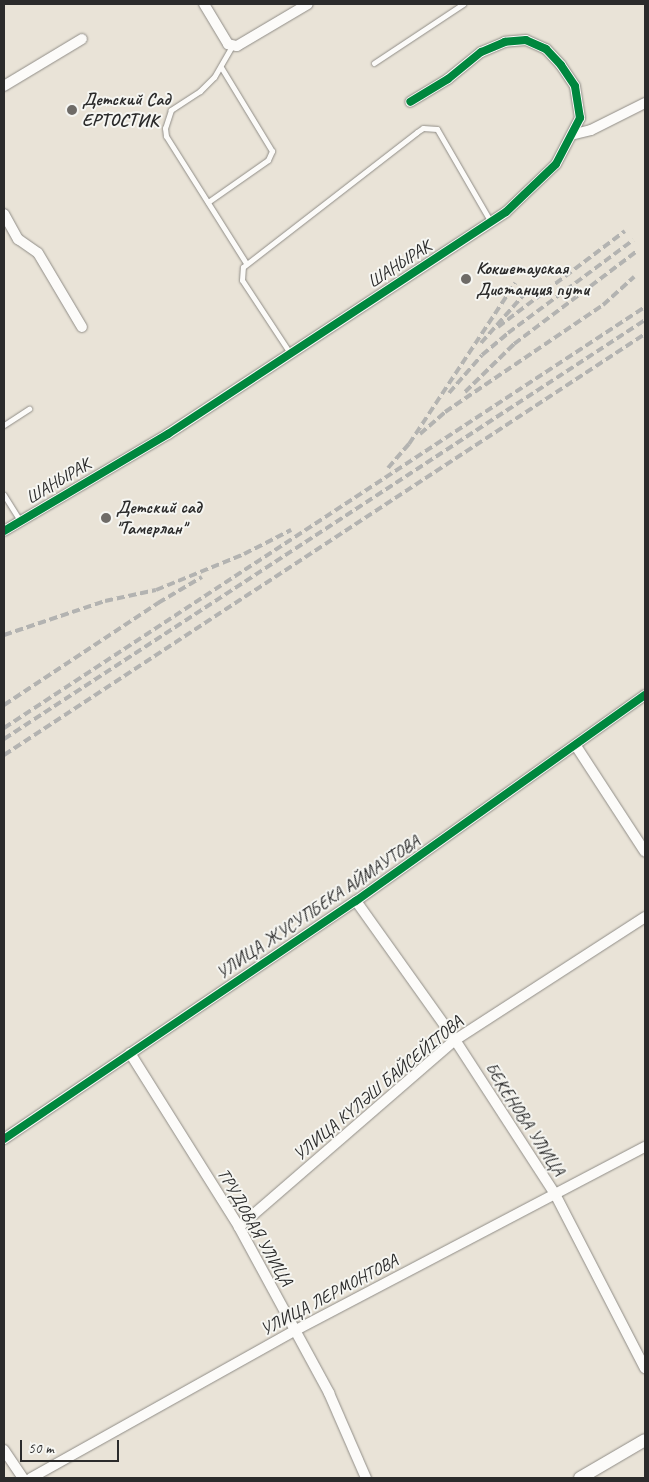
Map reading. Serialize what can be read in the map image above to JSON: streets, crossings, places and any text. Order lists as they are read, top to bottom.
{
  "streets": {
    "street": [
      "ШАНЫРАК",
      "УЛИЦА ЖУСУПБЕКА АЙМАУТОВА",
      "УЛИЦА КҮЛӘШ БАЙСЕЙІТОВА",
      "БЕКЕНОВА УЛИЦА",
      "ТРУДОВАЯ УЛИЦА",
      "УЛИЦА ЛЕРМОНТОВА"
    ]
  },
  "crossings": [
    ["УЛИЦА ЖУСУПБЕКА АЙМАУТОВА", "БЕКЕНОВА УЛИЦА"],
    ["УЛИЦА ЖУСУПБЕКА АЙМАУТОВА", "ТРУДОВАЯ УЛИЦА"],
    ["УЛИЦА КҮЛӘШ БАЙСЕЙІТОВА", "БЕКЕНОВА УЛИЦА"],
    ["УЛИЦА КҮЛӘШ БАЙСЕЙІТОВА", "ТРУДОВАЯ УЛИЦА"],
    ["БЕКЕНОВА УЛИЦА", "УЛИЦА ЛЕРМОНТОВА"],
    ["ТРУДОВАЯ УЛИЦА", "УЛИЦА ЛЕРМОНТОВА"]
  ],
  "places": ["Детский Сад ЕРТОСТИК", "Кокшетауская Дистанция пути", "Детский сад \"Тамерлан\""],
  "scale_bar": "50 m"
}
